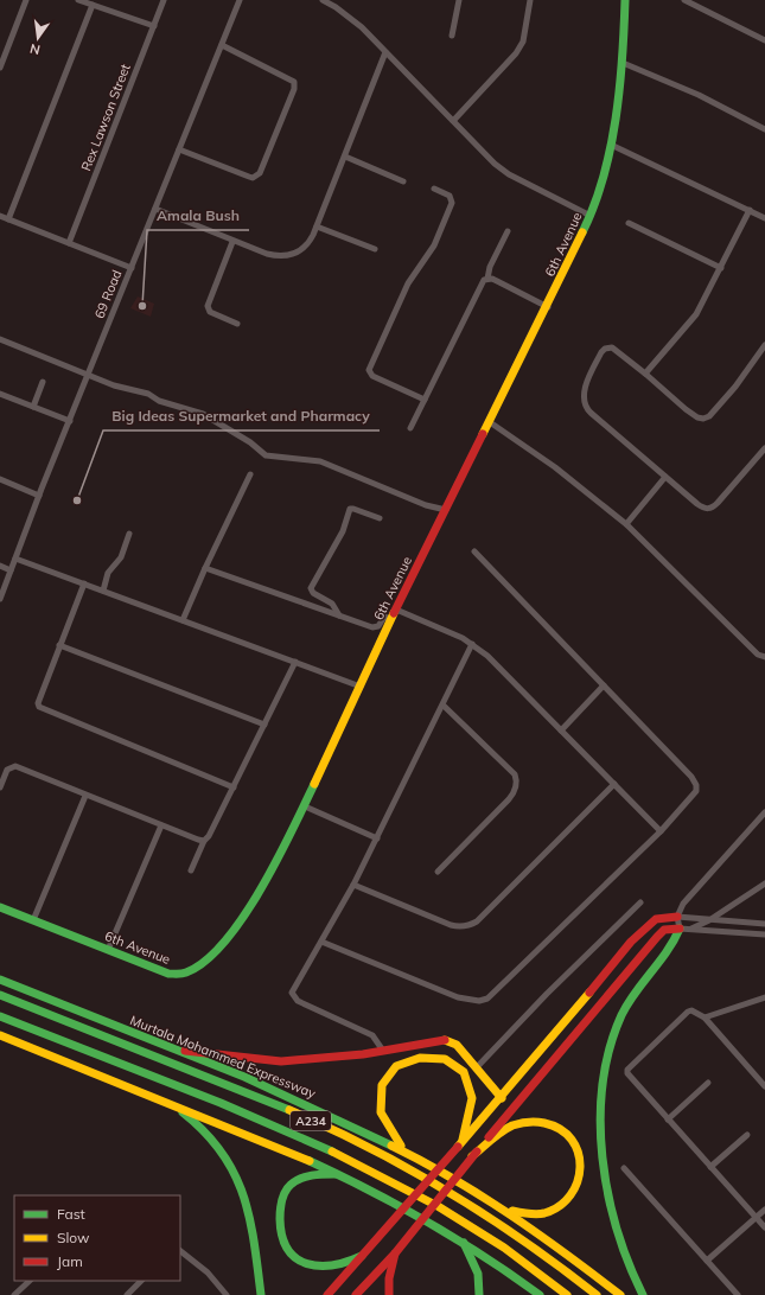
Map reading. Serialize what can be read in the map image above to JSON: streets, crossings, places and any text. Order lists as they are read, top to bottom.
{
  "streets": {
    "main road": ["6th Avenue", "Murtala Mohammed Expressway", "A234"],
    "street": ["Rex Lawson Street", "69 Road"]
  },
  "places": ["Amala Bush", "Big Ideas Supermarket and Pharmacy"],
  "legend": ["Fast", "Slow", "Jam"],
  "north": "bottom"
}
